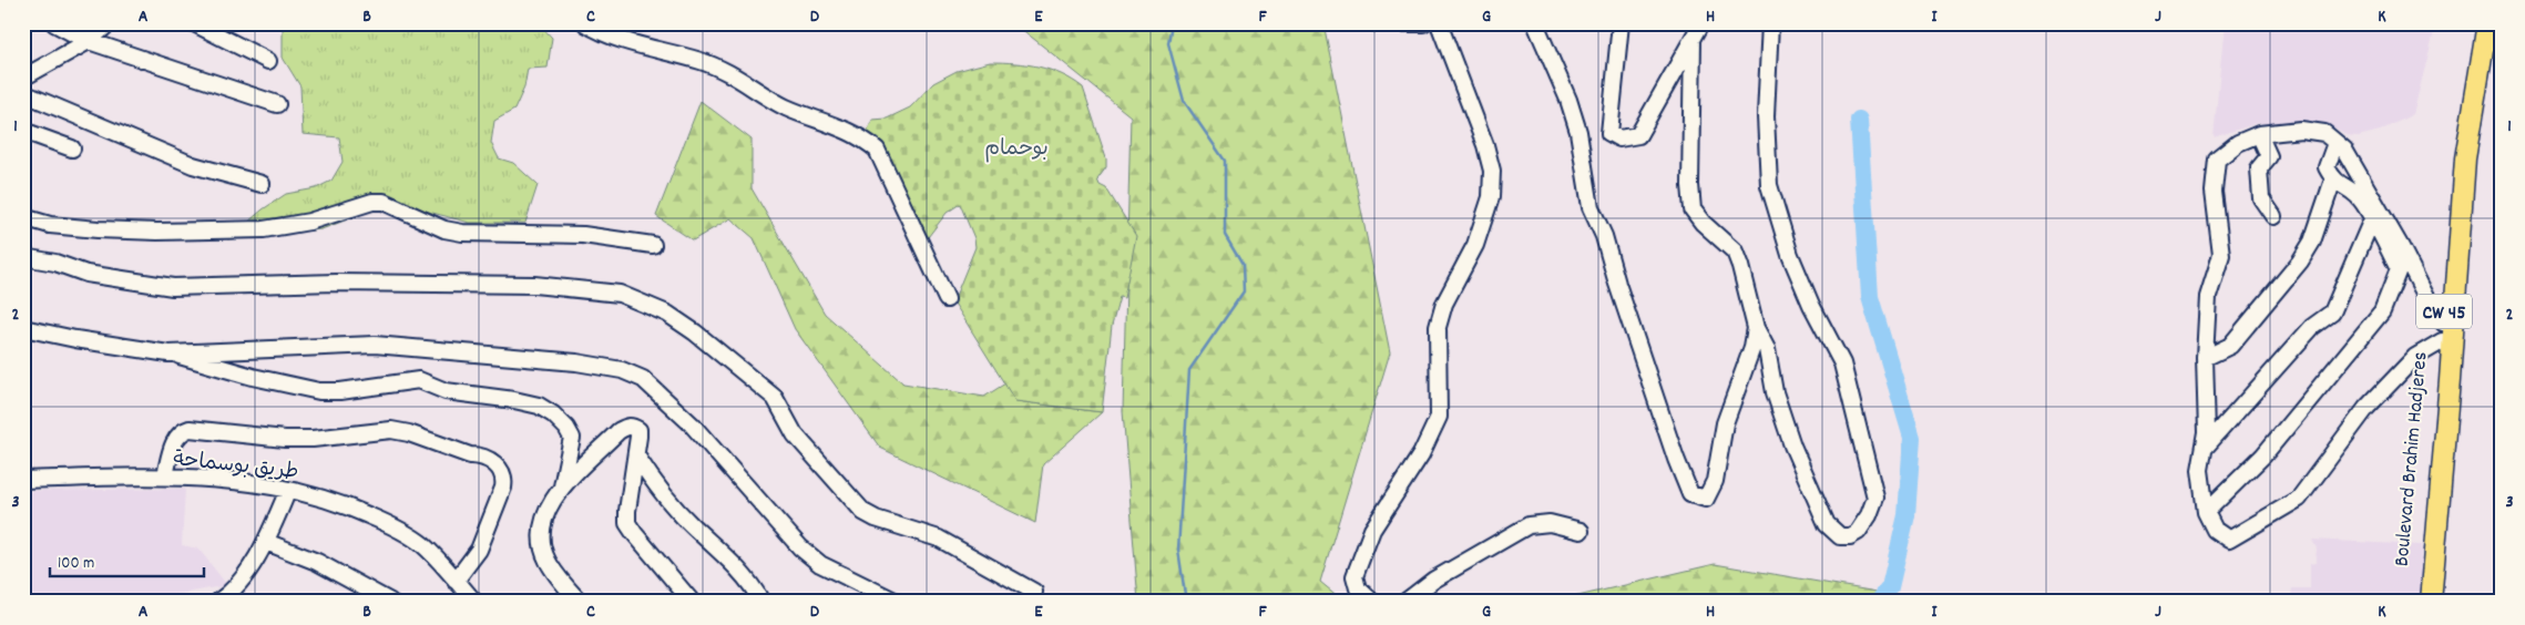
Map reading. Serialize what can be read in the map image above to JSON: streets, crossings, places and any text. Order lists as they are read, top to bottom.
{
  "streets": {
    "main road": ["CW 45", "Boulevard Brahim Hadjeres"],
    "street": ["طريق بوسماحة"]
  },
  "parks": ["بوحمام"],
  "scale_bar": "100 m",
  "grid": {
    "columns": [
      "A",
      "B",
      "C",
      "D",
      "E",
      "F",
      "G",
      "H",
      "I",
      "J",
      "K"
    ],
    "rows": ["1", "2", "3"]
  }
}
